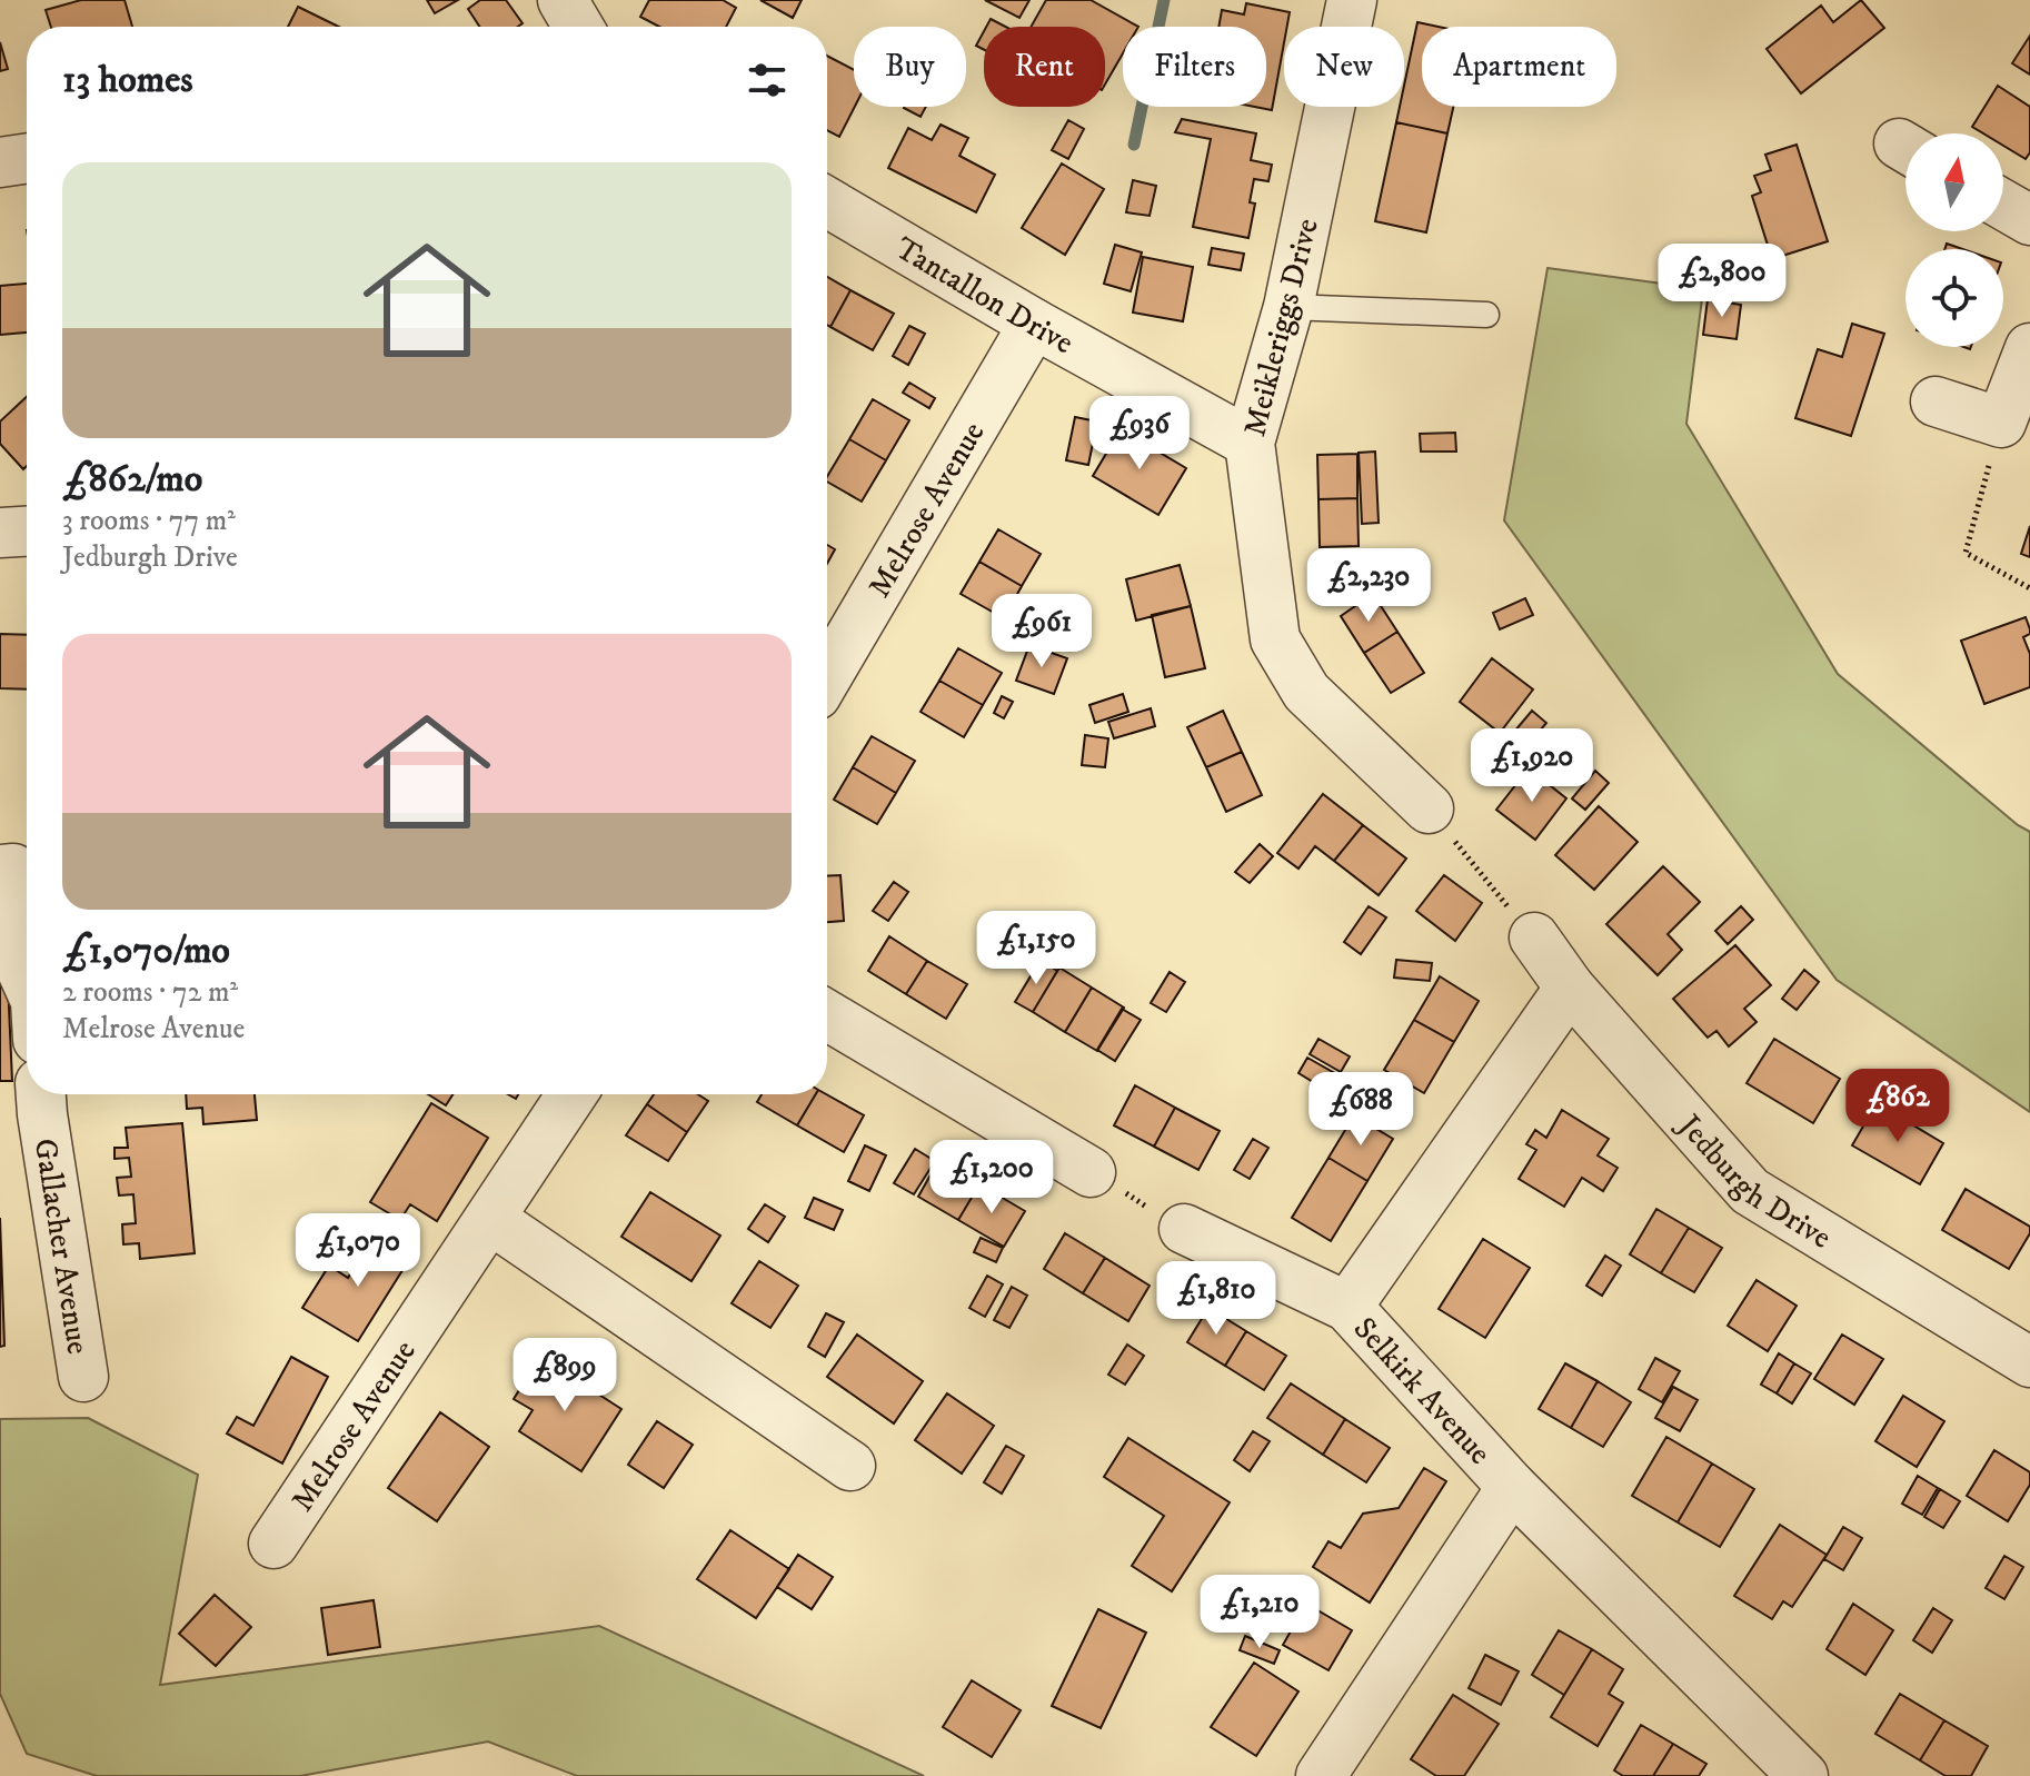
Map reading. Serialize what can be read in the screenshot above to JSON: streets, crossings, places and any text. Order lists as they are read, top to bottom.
{
  "streets": {
    "street": [
      "Tantallon Drive",
      "Meikleriggs Drive",
      "Melrose Avenue",
      "Jedburgh Drive",
      "Gallacher Avenue",
      "Selkirk Avenue"
    ]
  },
  "crossings": [
    ["Tantallon Drive", "Meikleriggs Drive"],
    ["Tantallon Drive", "Melrose Avenue"]
  ],
  "north": "top",
  "page": {
    "chip": [
      "Buy",
      "Rent",
      "Filters",
      "New",
      "Apartment"
    ],
    "heading": "13 homes",
    "list": [
      {
        "name": "£862/mo",
        "note": "3 rooms · 77 m² · Jedburgh Drive"
      },
      {
        "name": "£1,070/mo",
        "note": "2 rooms · 72 m² · Melrose Avenue"
      }
    ],
    "price": [
      "£2,800",
      "£936",
      "£2,230",
      "£961",
      "£1,920",
      "£1,150",
      "£862",
      "£688",
      "£1,200",
      "£1,070",
      "£1,810",
      "£899",
      "£1,210"
    ]
  }
}
